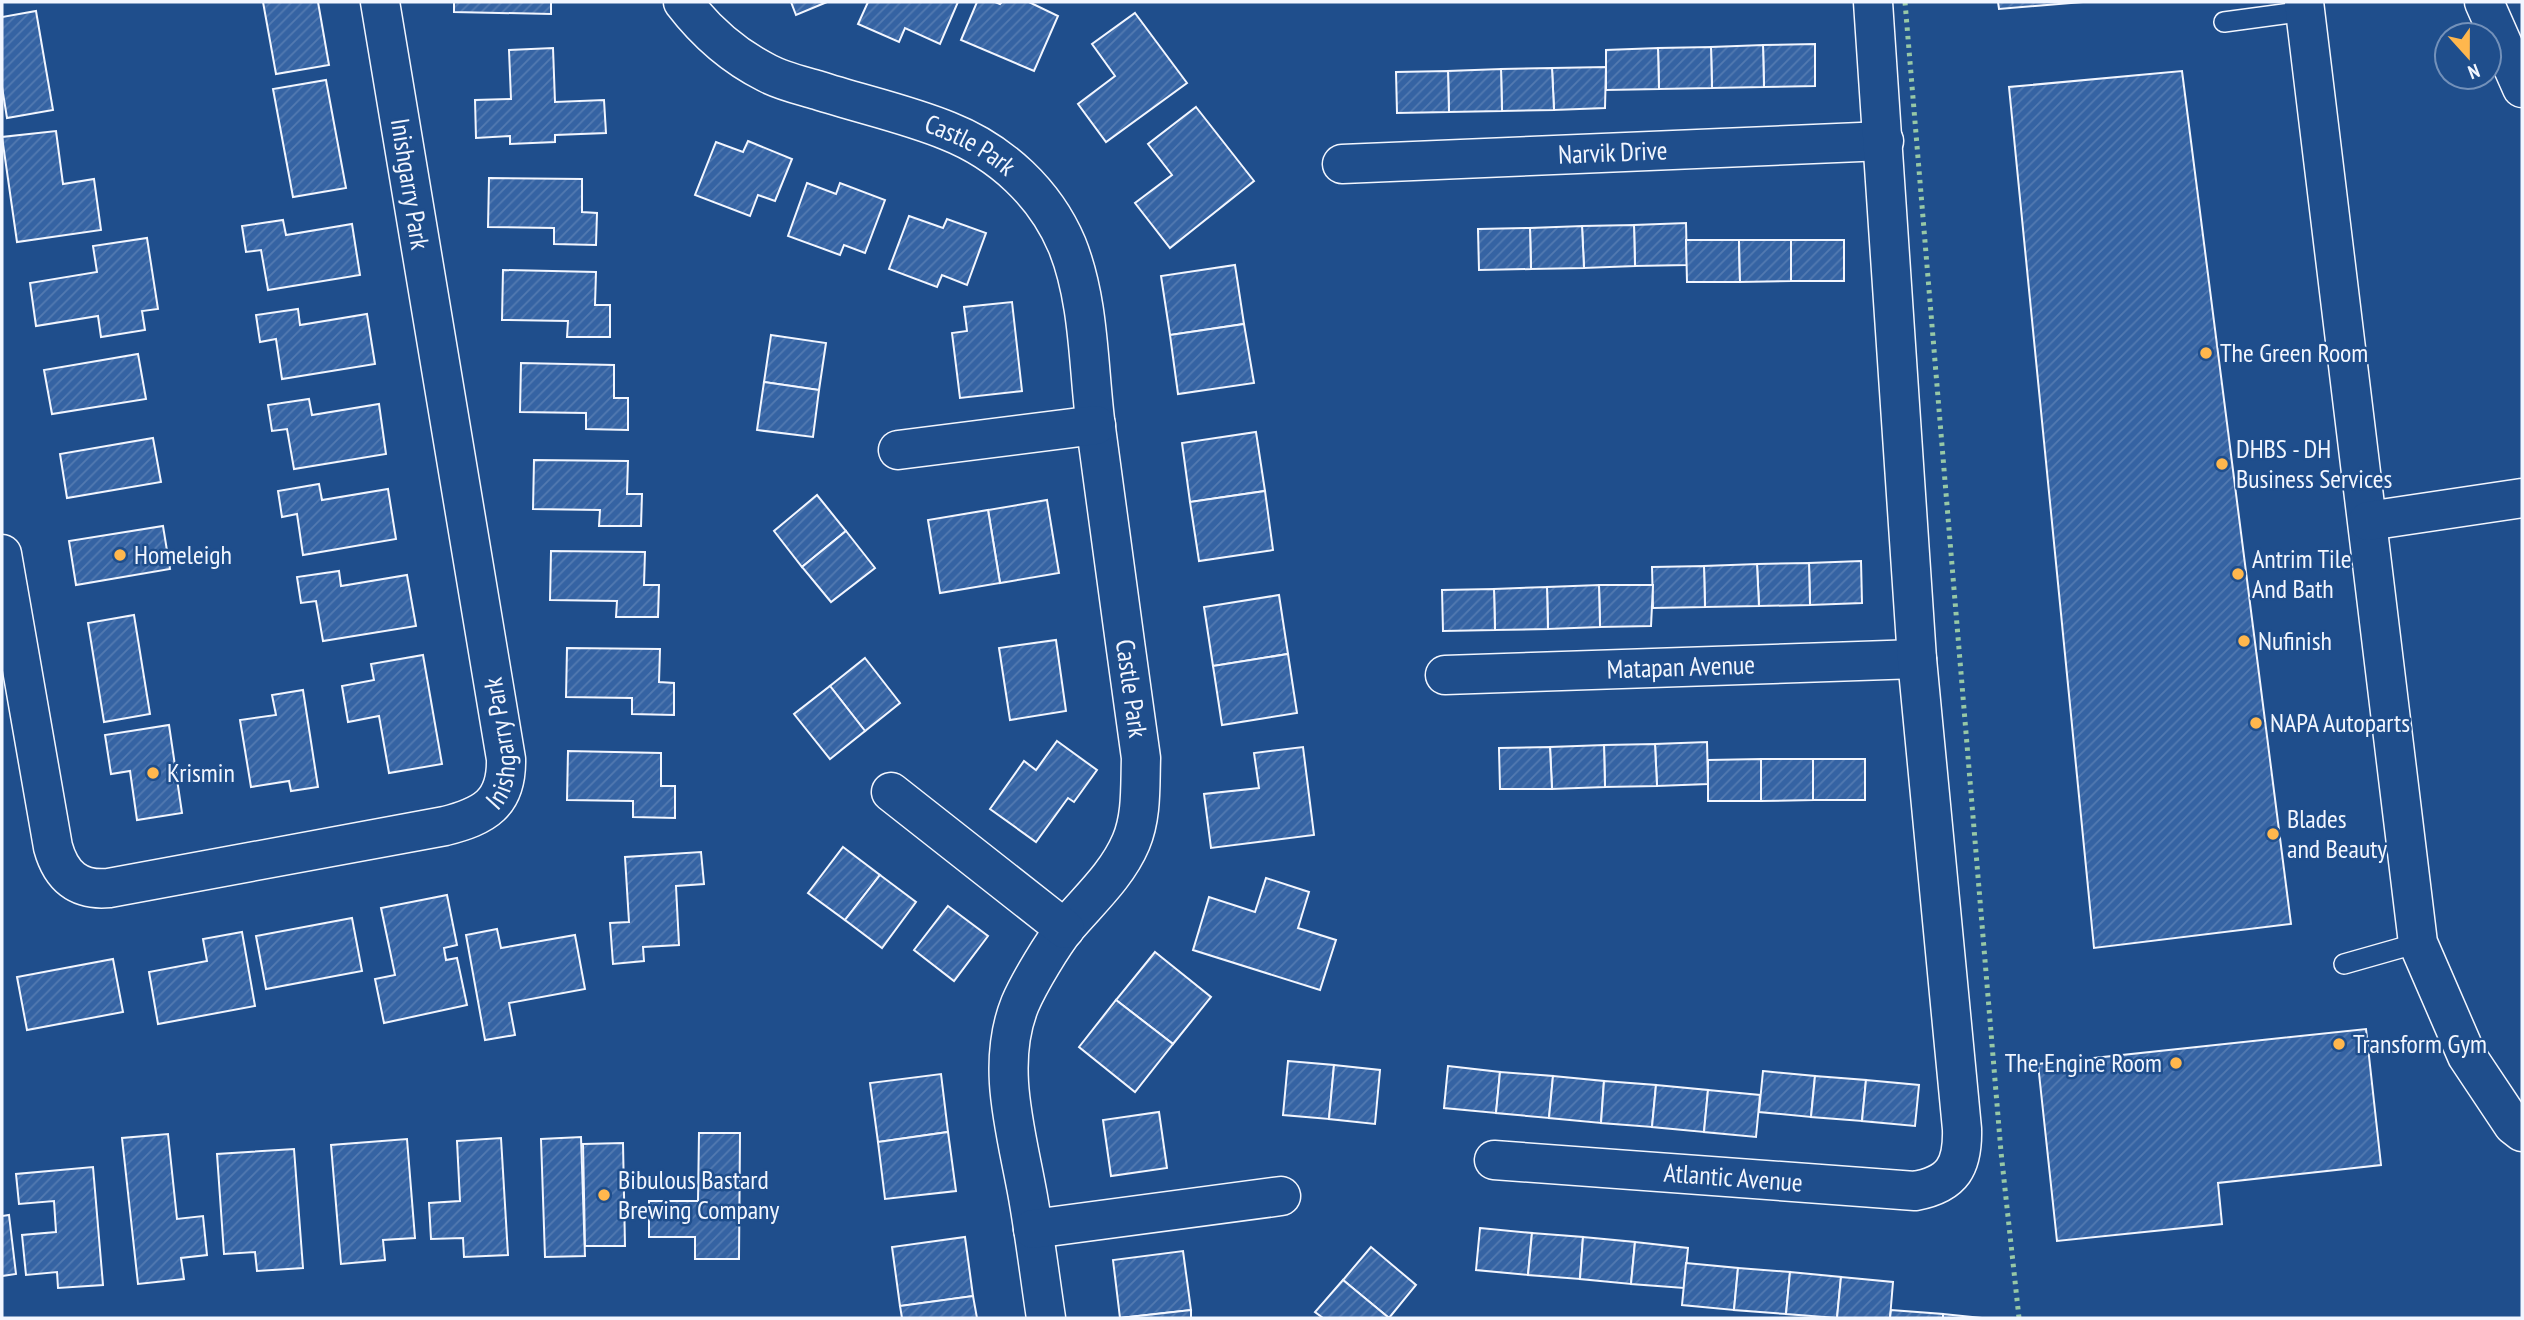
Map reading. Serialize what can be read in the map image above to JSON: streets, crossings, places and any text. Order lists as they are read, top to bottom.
{
  "streets": {
    "street": [
      "Castle Park",
      "Narvik Drive",
      "Inishgarry Park",
      "Matapan Avenue",
      "Atlantic Avenue"
    ]
  },
  "crossings": [
    ["Matapan Avenue", "Atlantic Avenue"]
  ],
  "places": [
    "The Green Room",
    "DHBS - DH Business Services",
    "Homeleigh",
    "Antrim Tile And Bath",
    "Nufinish",
    "NAPA Autoparts",
    "Krismin",
    "Blades and Beauty",
    "Transform Gym",
    "The Engine Room",
    "Bibulous Bastard Brewing Company"
  ],
  "north": "bottom"
}
